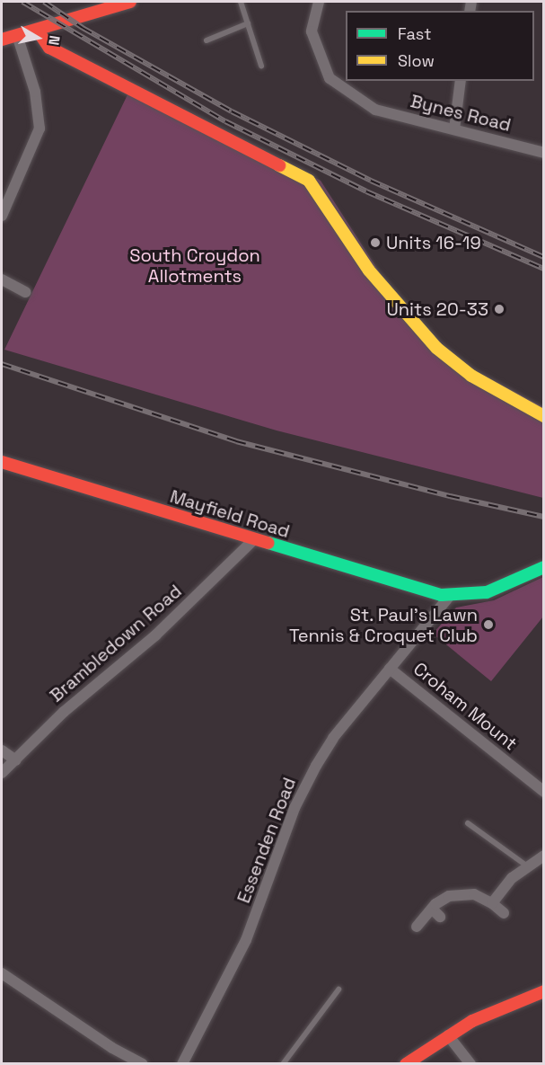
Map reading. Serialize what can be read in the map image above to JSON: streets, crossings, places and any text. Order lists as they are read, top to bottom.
{
  "streets": {
    "street": [
      "Bynes Road",
      "Mayfield Road",
      "Brambledown Road",
      "Croham Mount",
      "Essenden Road"
    ]
  },
  "crossings": [
    ["Mayfield Road", "Brambledown Road"],
    ["Mayfield Road", "Essenden Road"],
    ["Croham Mount", "Essenden Road"]
  ],
  "parks": ["South Croydon Allotments"],
  "places": ["Units 16-19", "Units 20-33", "St. Paul's Lawn Tennis & Croquet Club"],
  "legend": ["Fast", "Slow"],
  "north": "right"
}
